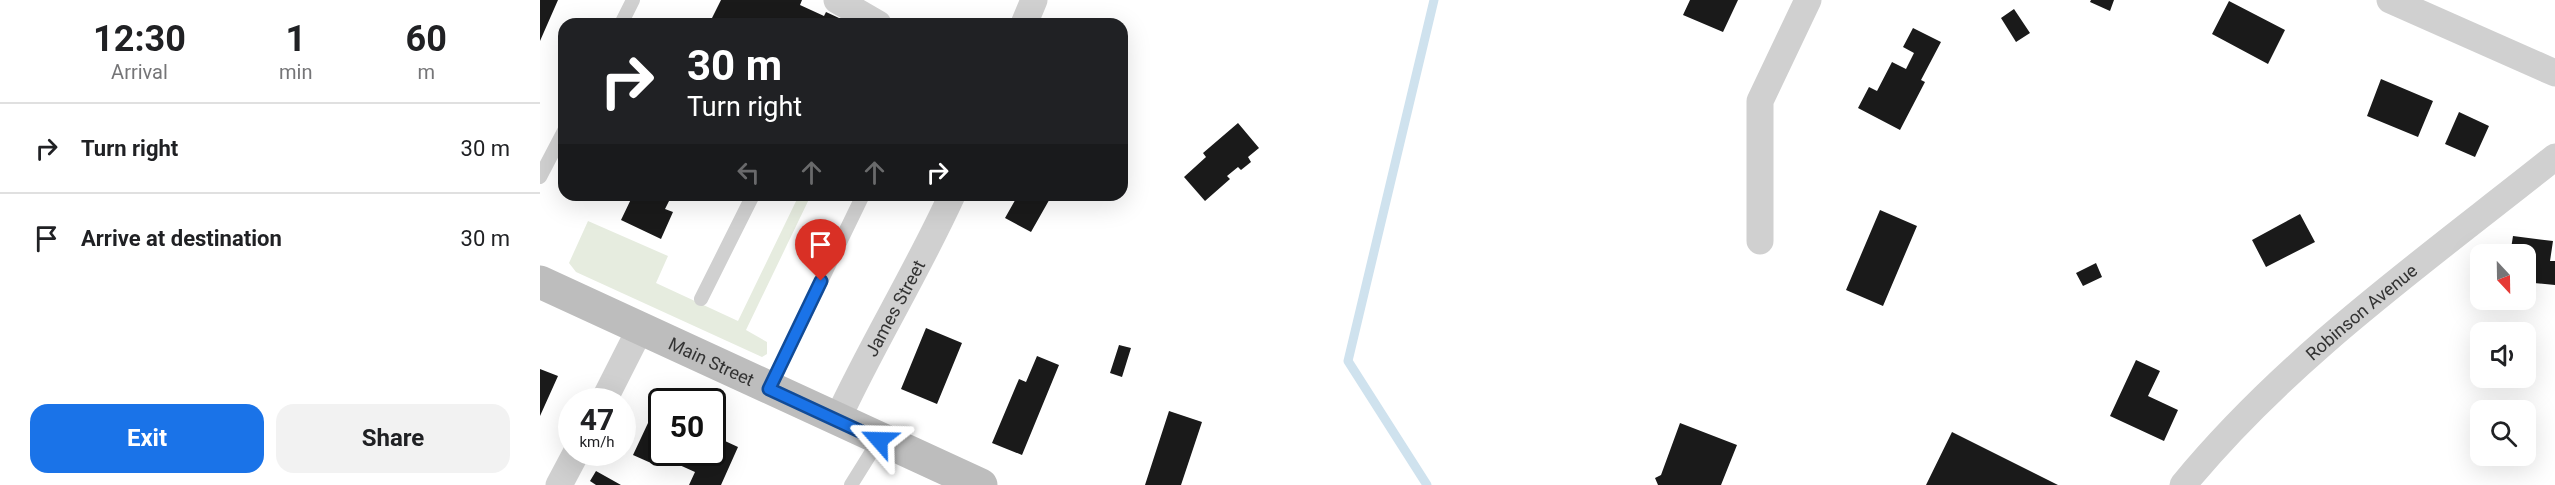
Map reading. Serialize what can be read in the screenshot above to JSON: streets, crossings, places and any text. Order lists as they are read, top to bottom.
{
  "streets": {
    "main road": ["Main Street"],
    "street": ["James Street", "Robinson Avenue"]
  },
  "crossings": [
    ["James Street", "Main Street"]
  ],
  "north": "bottom",
  "page": {
    "eta": [
      "12:30",
      "Arrival",
      "1",
      "min",
      "60",
      "m"
    ],
    "turn": ["30 m", "Turn right"],
    "list": [
      {
        "name": "Turn right",
        "value": "30 m"
      },
      {
        "name": "Arrive at destination",
        "value": "30 m"
      }
    ],
    "speed": "47 km/h",
    "limit": "50",
    "buttons": ["Exit", "Share"]
  }
}
